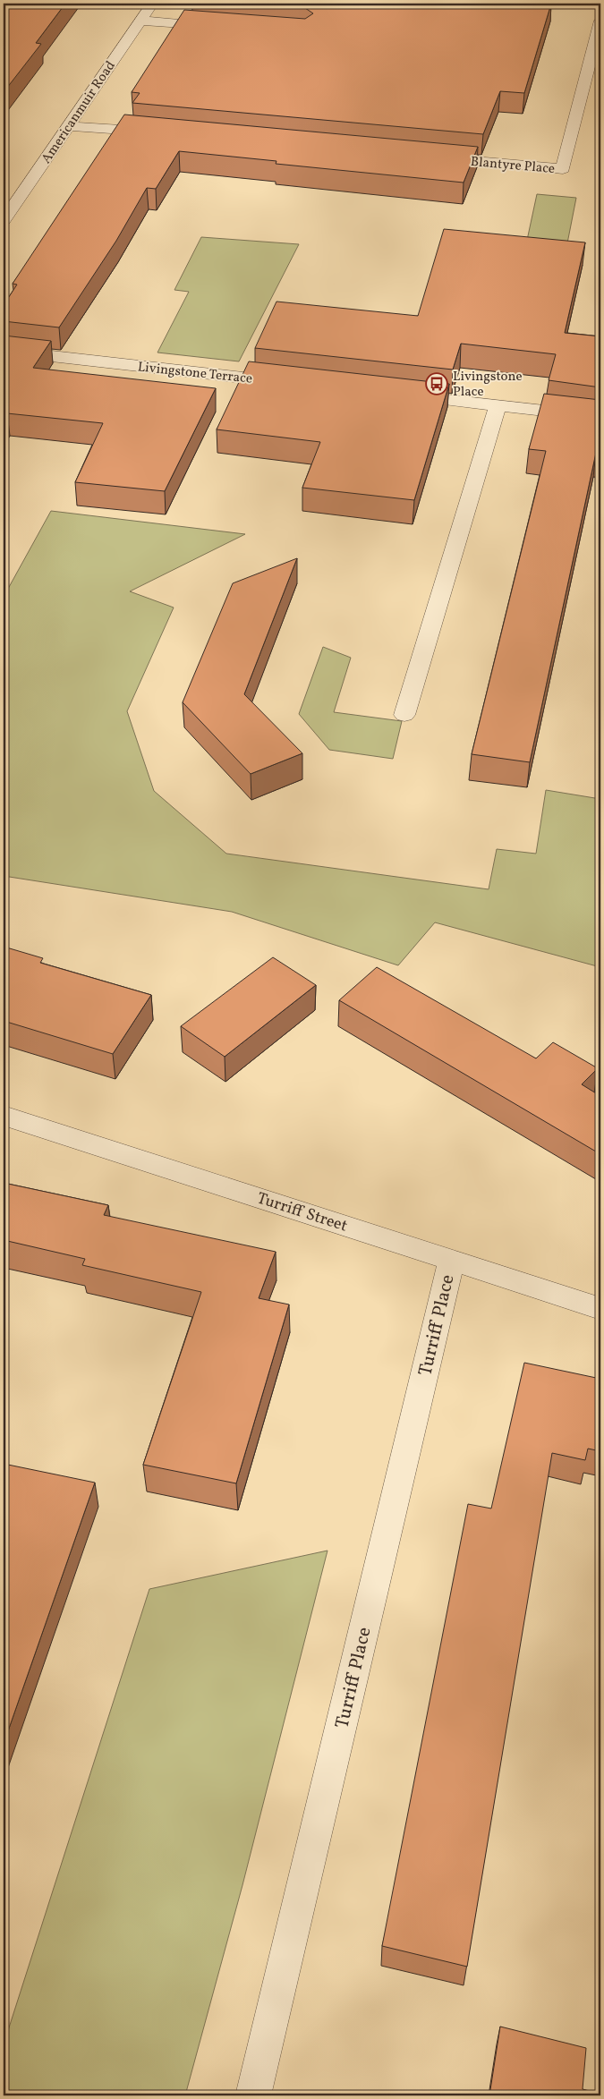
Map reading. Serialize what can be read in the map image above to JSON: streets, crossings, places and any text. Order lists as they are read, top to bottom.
{
  "streets": {
    "street": [
      "Americanmuir Road",
      "Blantyre Place",
      "Livingstone Terrace",
      "Turriff Street",
      "Turriff Place"
    ]
  },
  "crossings": [
    ["Turriff Street", "Turriff Place"]
  ],
  "places": {
    "bus stop": ["Livingstone Place"]
  }
}
